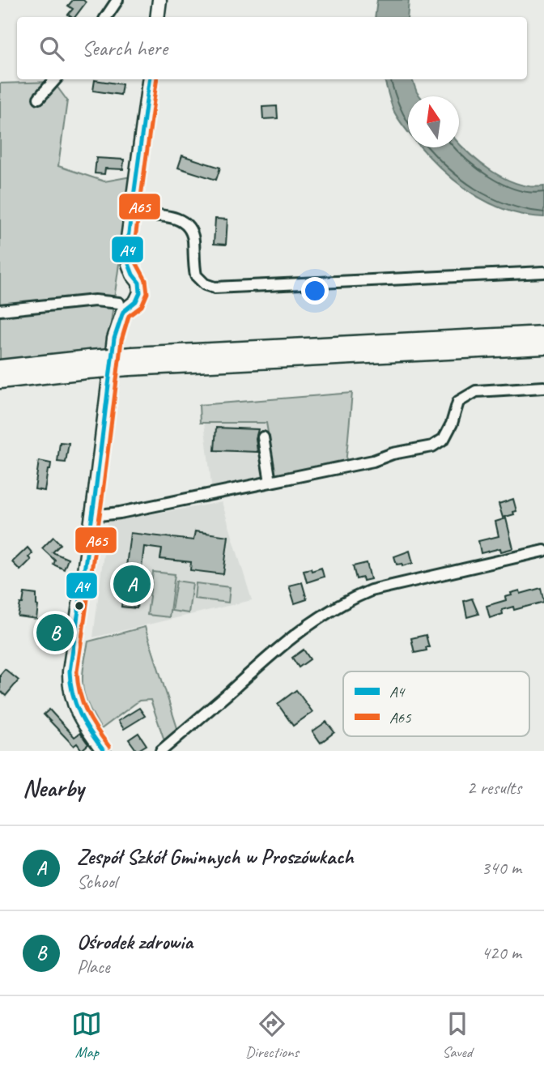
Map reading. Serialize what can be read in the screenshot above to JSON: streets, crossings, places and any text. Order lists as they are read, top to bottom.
{
  "lines": ["transit line A4", "transit line A65"],
  "legend": ["A4", "A65"],
  "north": "top",
  "page": {
    "search": "Search here",
    "pins": ["A", "B"],
    "heading": ["Nearby", "2 results"],
    "list": [
      {
        "mark": "A",
        "name": "Zespół Szkół Gminnych w Proszówkach",
        "note": "School",
        "value": "340 m"
      },
      {
        "mark": "B",
        "name": "Ośrodek zdrowia",
        "note": "Place",
        "value": "420 m"
      }
    ],
    "nav": ["Map", "Directions", "Saved"]
  }
}
